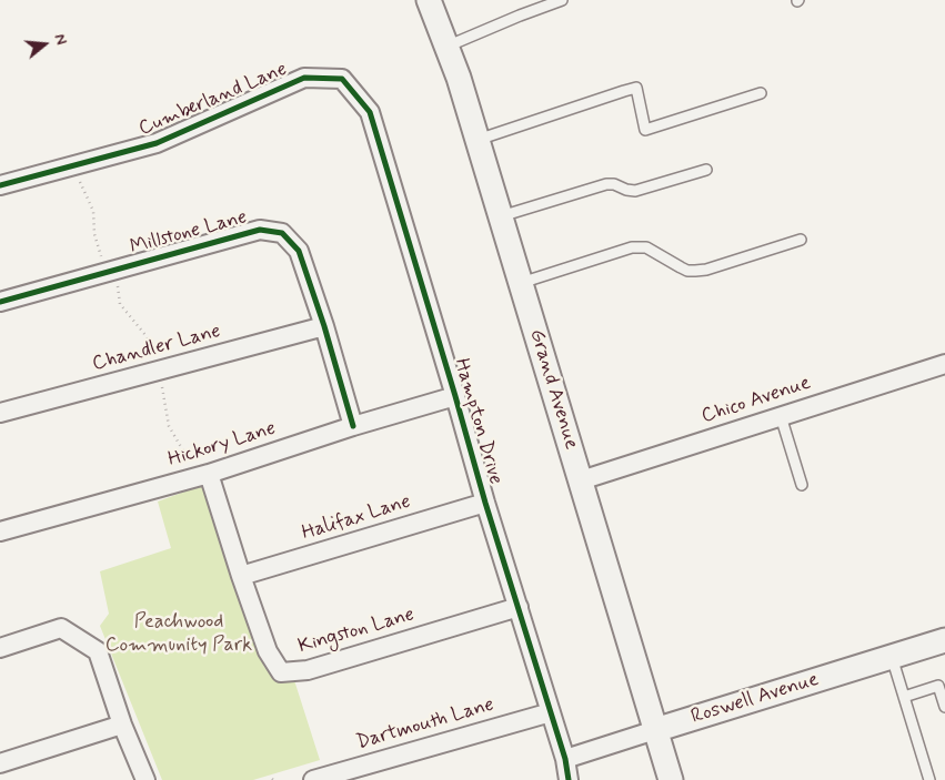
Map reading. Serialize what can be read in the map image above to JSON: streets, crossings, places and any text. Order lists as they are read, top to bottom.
{
  "streets": {
    "street": [
      "Cumberland Lane",
      "Millstone Lane",
      "Chandler Lane",
      "Grand Avenue",
      "Chico Avenue",
      "Hampton Drive",
      "Hickory Lane",
      "Halifax Lane",
      "Kingston Lane",
      "Roswell Avenue",
      "Dartmouth Lane"
    ]
  },
  "crossings": [
    ["Cumberland Lane", "Hampton Drive"],
    ["Millstone Lane", "Chandler Lane"],
    ["Millstone Lane", "Hickory Lane"],
    ["Grand Avenue", "Chico Avenue"],
    ["Grand Avenue", "Roswell Avenue"],
    ["Hampton Drive", "Hickory Lane"],
    ["Hampton Drive", "Halifax Lane"],
    ["Hampton Drive", "Kingston Lane"],
    ["Hampton Drive", "Roswell Avenue"],
    ["Hampton Drive", "Dartmouth Lane"],
    ["Hickory Lane", "Kingston Lane"],
    ["Halifax Lane", "Kingston Lane"]
  ],
  "parks": ["Peachwood Community Park"],
  "north": "right"
}
